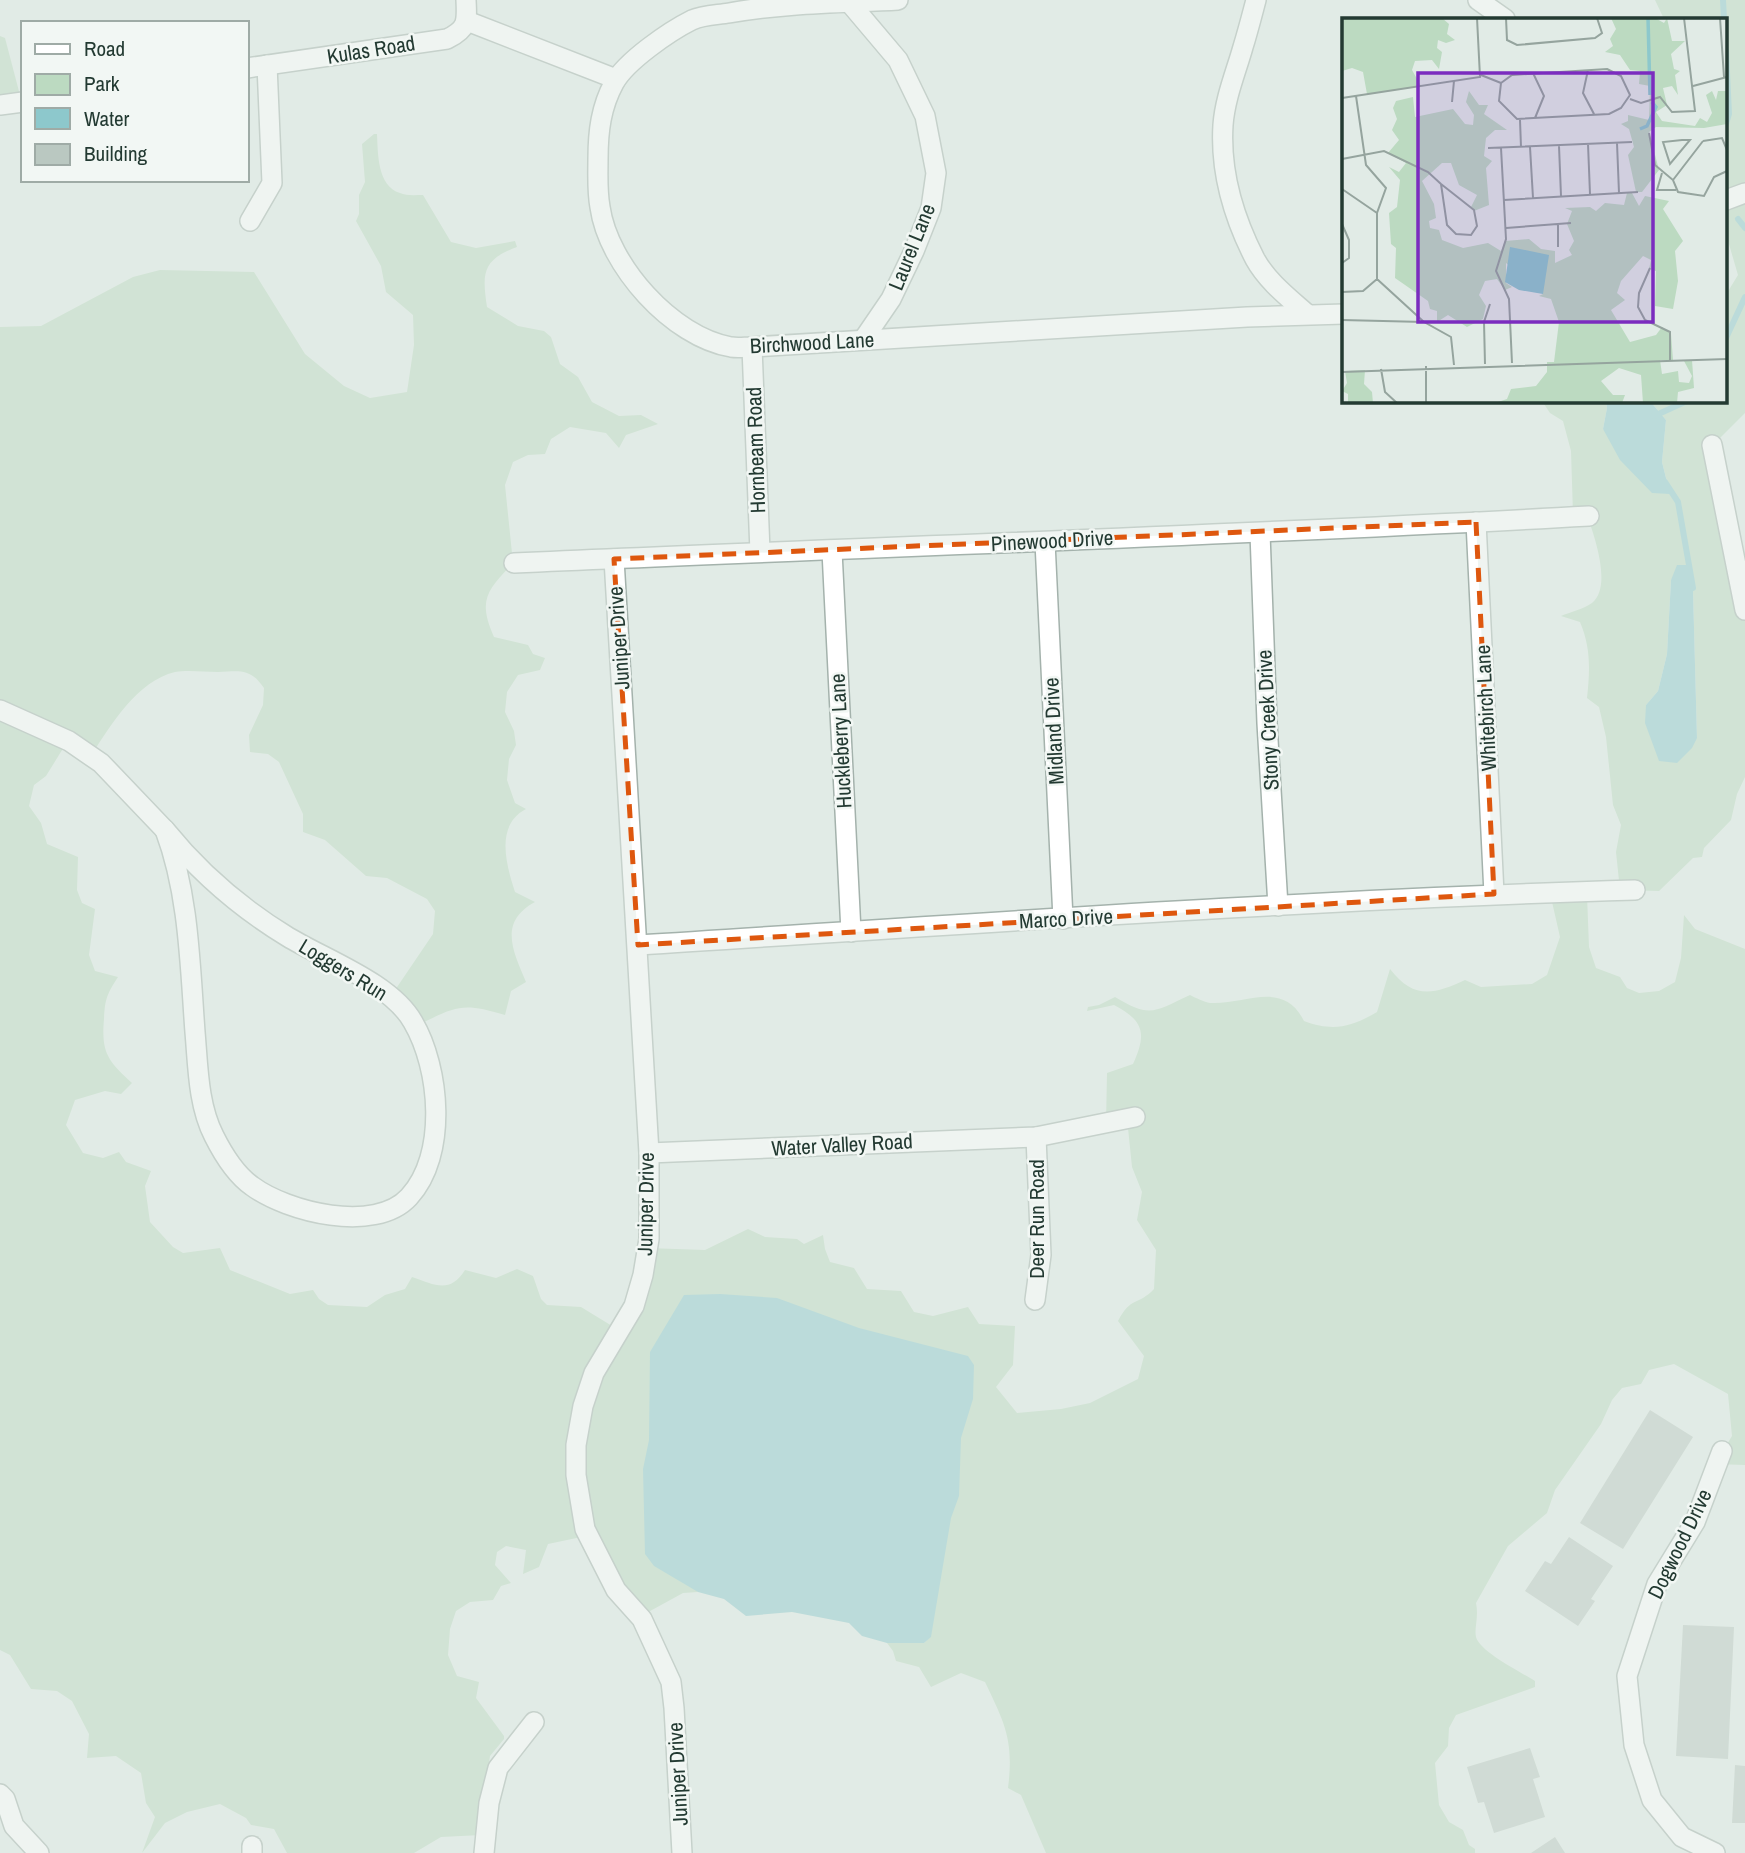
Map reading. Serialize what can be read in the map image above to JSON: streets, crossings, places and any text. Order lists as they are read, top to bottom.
{
  "streets": {
    "street": [
      "Kulas Road",
      "Laurel Lane",
      "Birchwood Lane",
      "Hornbeam Road",
      "Pinewood Drive",
      "Juniper Drive",
      "Whitebirch Lane",
      "Stony Creek Drive",
      "Midland Drive",
      "Huckleberry Lane",
      "Marco Drive",
      "Loggers Run",
      "Water Valley Road",
      "Deer Run Road",
      "Dogwood Drive"
    ]
  },
  "crossings": [
    ["Laurel Lane", "Birchwood Lane"],
    ["Birchwood Lane", "Hornbeam Road"],
    ["Hornbeam Road", "Pinewood Drive"],
    ["Pinewood Drive", "Juniper Drive"],
    ["Pinewood Drive", "Whitebirch Lane"],
    ["Pinewood Drive", "Stony Creek Drive"],
    ["Pinewood Drive", "Midland Drive"],
    ["Pinewood Drive", "Huckleberry Lane"],
    ["Juniper Drive", "Marco Drive"],
    ["Juniper Drive", "Water Valley Road"],
    ["Whitebirch Lane", "Marco Drive"],
    ["Stony Creek Drive", "Marco Drive"],
    ["Midland Drive", "Marco Drive"],
    ["Huckleberry Lane", "Marco Drive"],
    ["Water Valley Road", "Deer Run Road"]
  ],
  "legend": [
    "Road",
    "Park",
    "Water",
    "Building"
  ]
}
